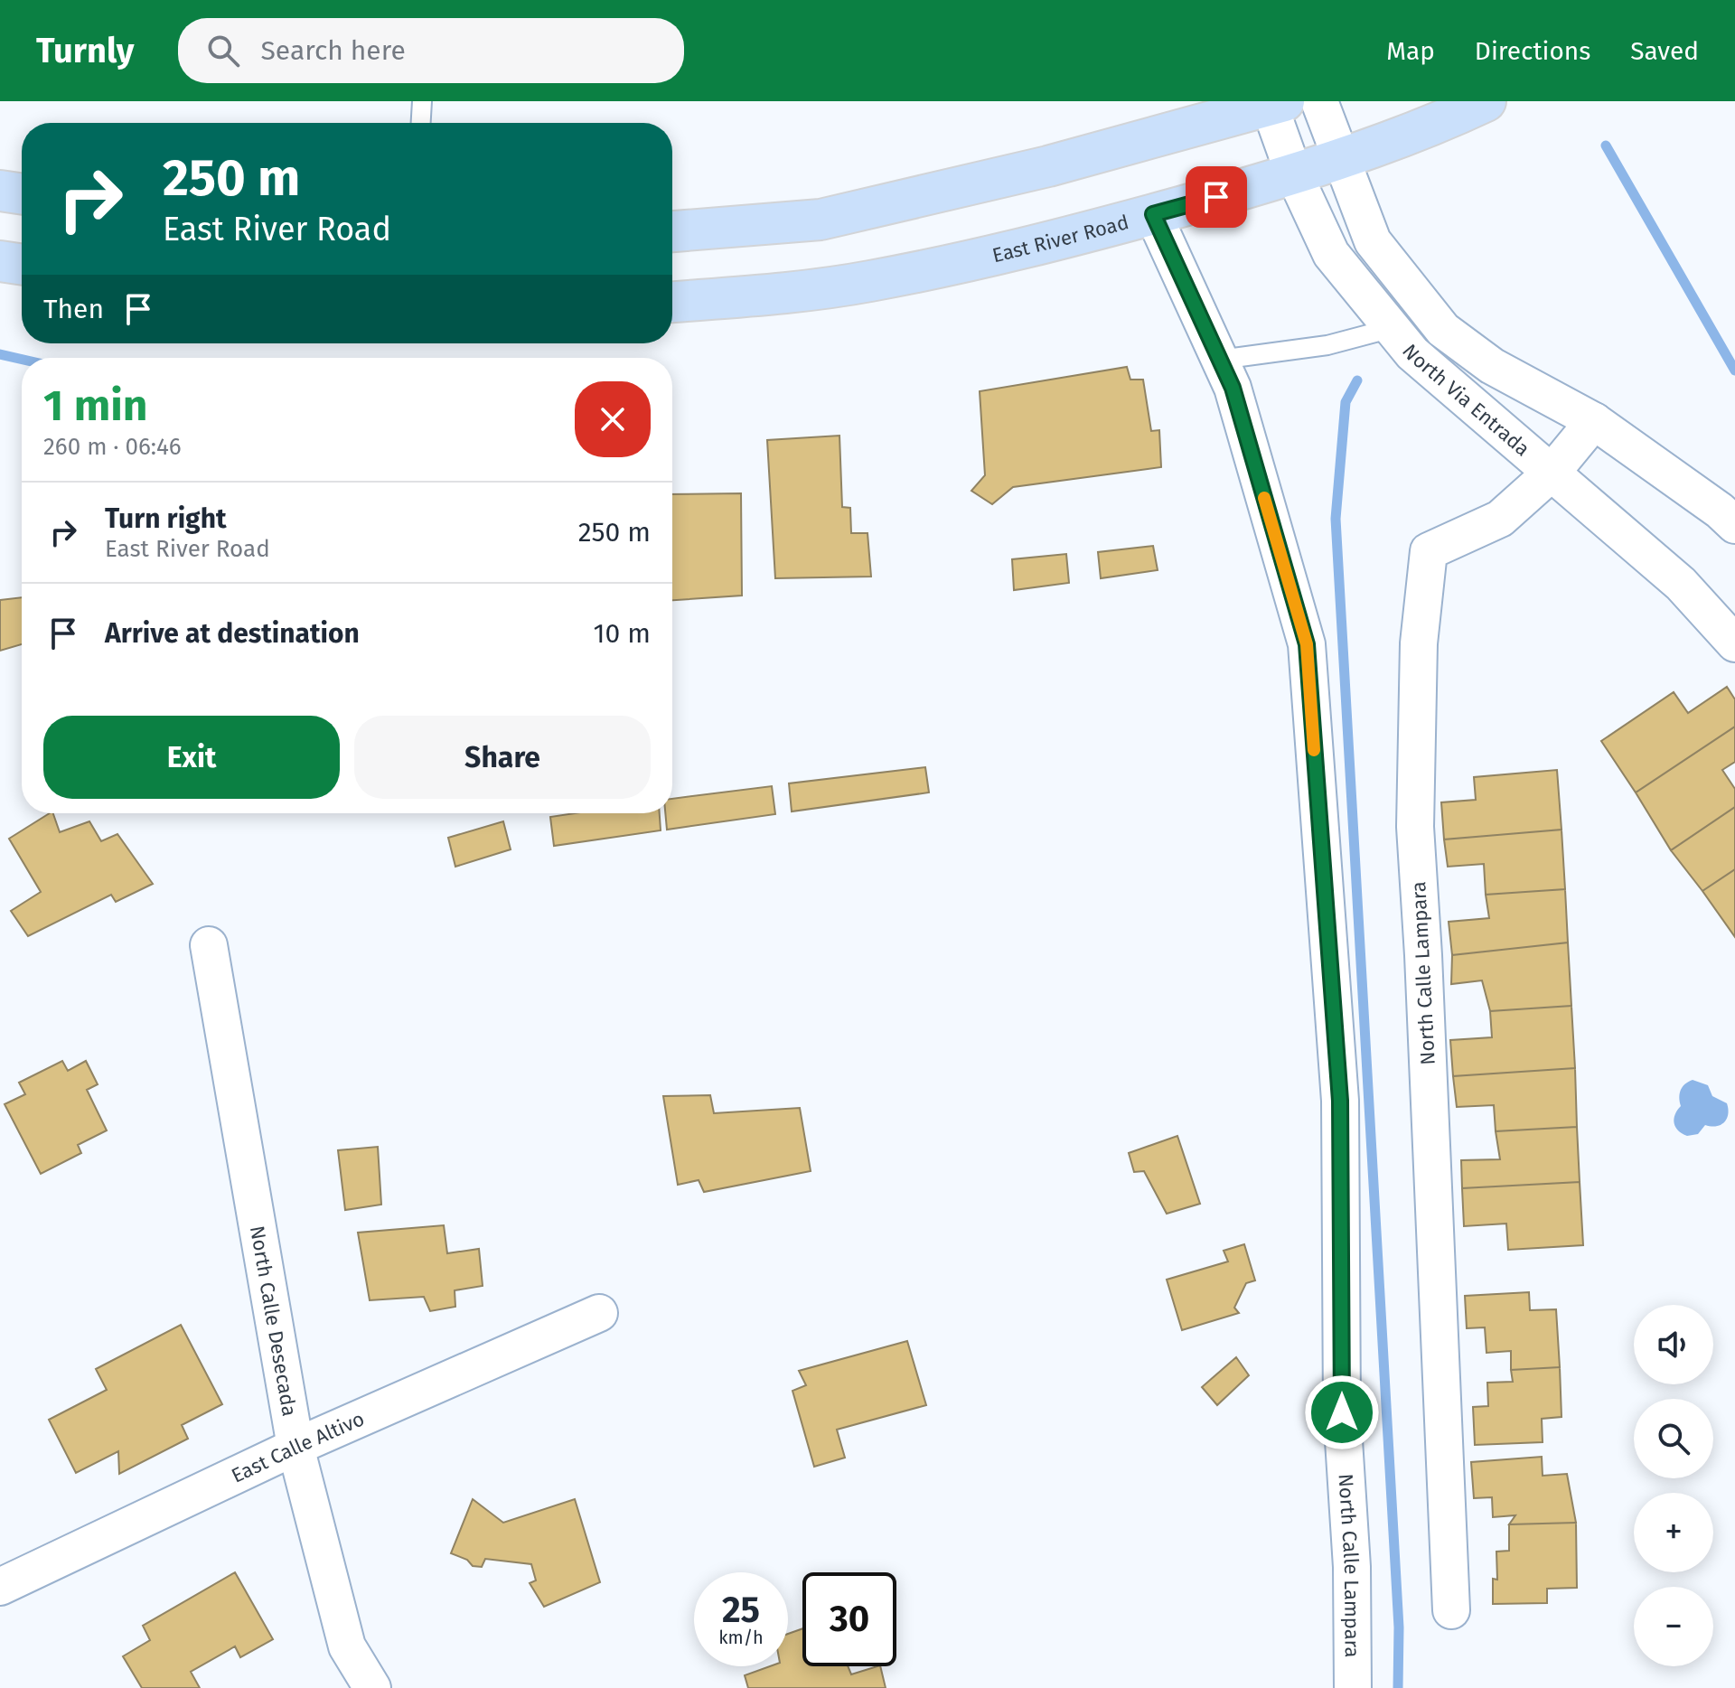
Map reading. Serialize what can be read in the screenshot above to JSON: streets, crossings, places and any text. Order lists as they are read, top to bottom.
{
  "streets": {
    "main road": ["East River Road"],
    "street": [
      "North Via Entrada",
      "North Calle Lampara",
      "North Calle Desecada",
      "East Calle Altivo"
    ]
  },
  "crossings": [
    ["East River Road", "North Via Entrada"],
    ["East River Road", "North Calle Lampara"],
    ["North Via Entrada", "North Calle Lampara"],
    ["North Calle Desecada", "East Calle Altivo"]
  ],
  "page": {
    "header": "Turnly",
    "search": "Search here",
    "nav": ["Map", "Directions", "Saved"],
    "turn": ["250 m", "East River Road"],
    "then": "Then",
    "heading": ["1 min", "260 m · 06:46"],
    "list": [
      {
        "name": "Turn right",
        "note": "East River Road",
        "value": "250 m"
      },
      {
        "name": "Arrive at destination",
        "value": "10 m"
      }
    ],
    "buttons": ["Exit", "Share"],
    "map_buttons": ["+", "−"],
    "speed": "25 km/h",
    "limit": "30"
  }
}
